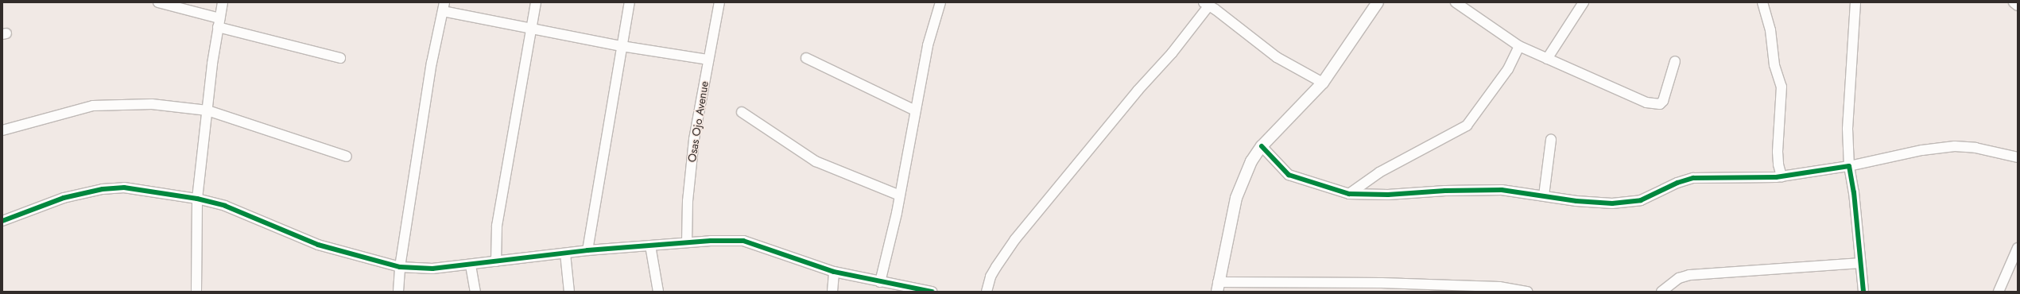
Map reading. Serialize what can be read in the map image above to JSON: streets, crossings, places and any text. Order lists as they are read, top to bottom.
{
  "streets": {
    "street": ["Osas Ojo Avenue"]
  }
}
